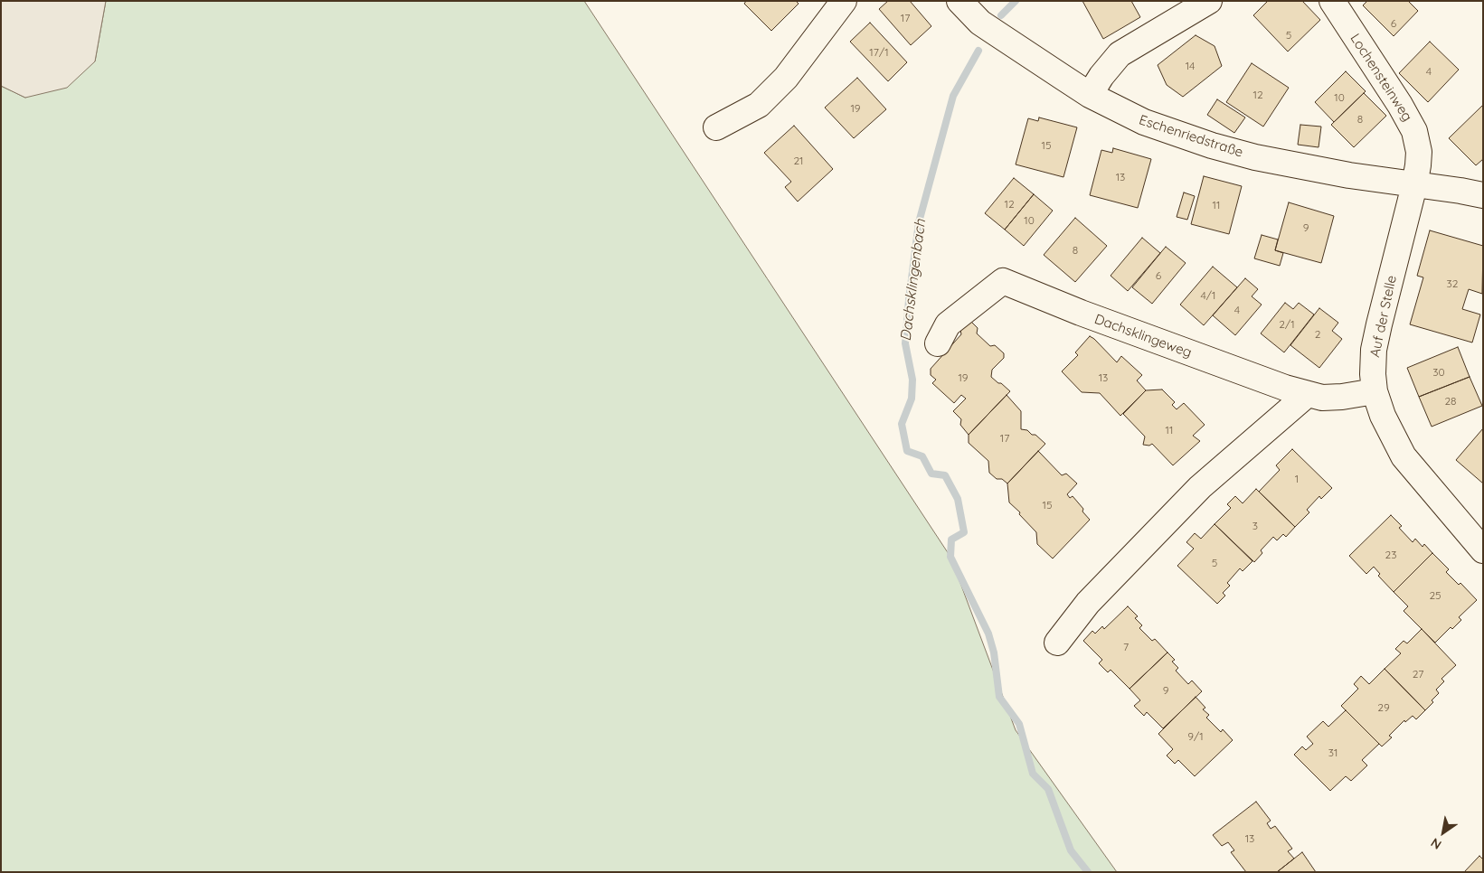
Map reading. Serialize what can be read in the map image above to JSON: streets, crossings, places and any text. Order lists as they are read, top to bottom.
{
  "streets": {
    "street": [
      "Lochensteinweg",
      "Eschenriedstraße",
      "Auf der Stelle",
      "Dachsklingeweg"
    ]
  },
  "crossings": [
    ["Lochensteinweg", "Eschenriedstraße"],
    ["Lochensteinweg", "Auf der Stelle"],
    ["Eschenriedstraße", "Auf der Stelle"],
    ["Auf der Stelle", "Dachsklingeweg"]
  ],
  "water": ["Dachsklingenbach"],
  "house_numbers": [
    "17",
    "6",
    "5",
    "17/1",
    "14",
    "4",
    "12",
    "10",
    "19",
    "8",
    "15",
    "21",
    "13",
    "12",
    "11",
    "10",
    "9",
    "8",
    "6",
    "32",
    "4/1",
    "4",
    "2/1",
    "2",
    "30",
    "19",
    "13",
    "28",
    "11",
    "17",
    "1",
    "15",
    "3",
    "23",
    "5",
    "25",
    "7",
    "27",
    "9",
    "29",
    "9/1",
    "31",
    "13"
  ],
  "north": "bottom left"
}
